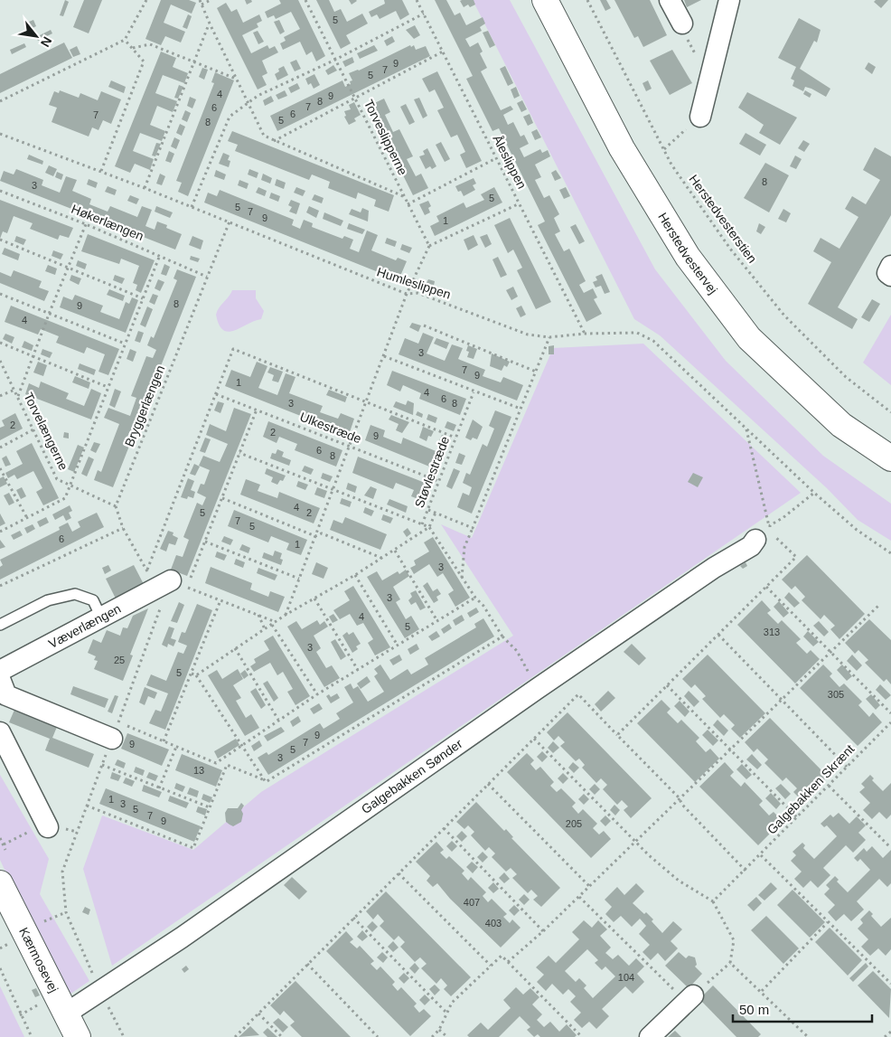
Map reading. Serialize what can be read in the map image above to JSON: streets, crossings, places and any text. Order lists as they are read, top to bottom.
{
  "streets": {
    "street": [
      "Herstedvestervej",
      "Væverlængen",
      "Galgebakken Sønder",
      "Kærmosevej"
    ],
    "path": [
      "Torveslipperne",
      "Åleslippen",
      "Herstedvesterstien",
      "Høkerlængen",
      "Humleslippen",
      "Bryggerlængen",
      "Ulkestræde",
      "Torvelængerne",
      "Støvlestræde",
      "Galgebakken Skrænt"
    ]
  },
  "crossings": [
    ["Åleslippen", "Humleslippen"],
    ["Høkerlængen", "Bryggerlængen"],
    ["Humleslippen", "Bryggerlængen"],
    ["Bryggerlængen", "Torvelængerne"],
    ["Ulkestræde", "Støvlestræde"],
    ["Støvlestræde", "Galgebakken Sønder"],
    ["Galgebakken Sønder", "Kærmosevej"]
  ],
  "house_numbers": [
    "5",
    "9",
    "7",
    "5",
    "4",
    "9",
    "8",
    "7",
    "6",
    "6",
    "7",
    "5",
    "8",
    "8",
    "3",
    "5",
    "5",
    "7",
    "9",
    "1",
    "8",
    "9",
    "4",
    "3",
    "7",
    "9",
    "1",
    "4",
    "6",
    "3",
    "8",
    "2",
    "2",
    "9",
    "6",
    "8",
    "4",
    "5",
    "2",
    "7",
    "5",
    "6",
    "1",
    "3",
    "3",
    "4",
    "5",
    "313",
    "3",
    "25",
    "5",
    "305",
    "9",
    "7",
    "9",
    "5",
    "3",
    "13",
    "1",
    "3",
    "5",
    "7",
    "9",
    "205",
    "407",
    "403",
    "104"
  ],
  "scale_bar": "50 m",
  "north": "bottom right"
}
